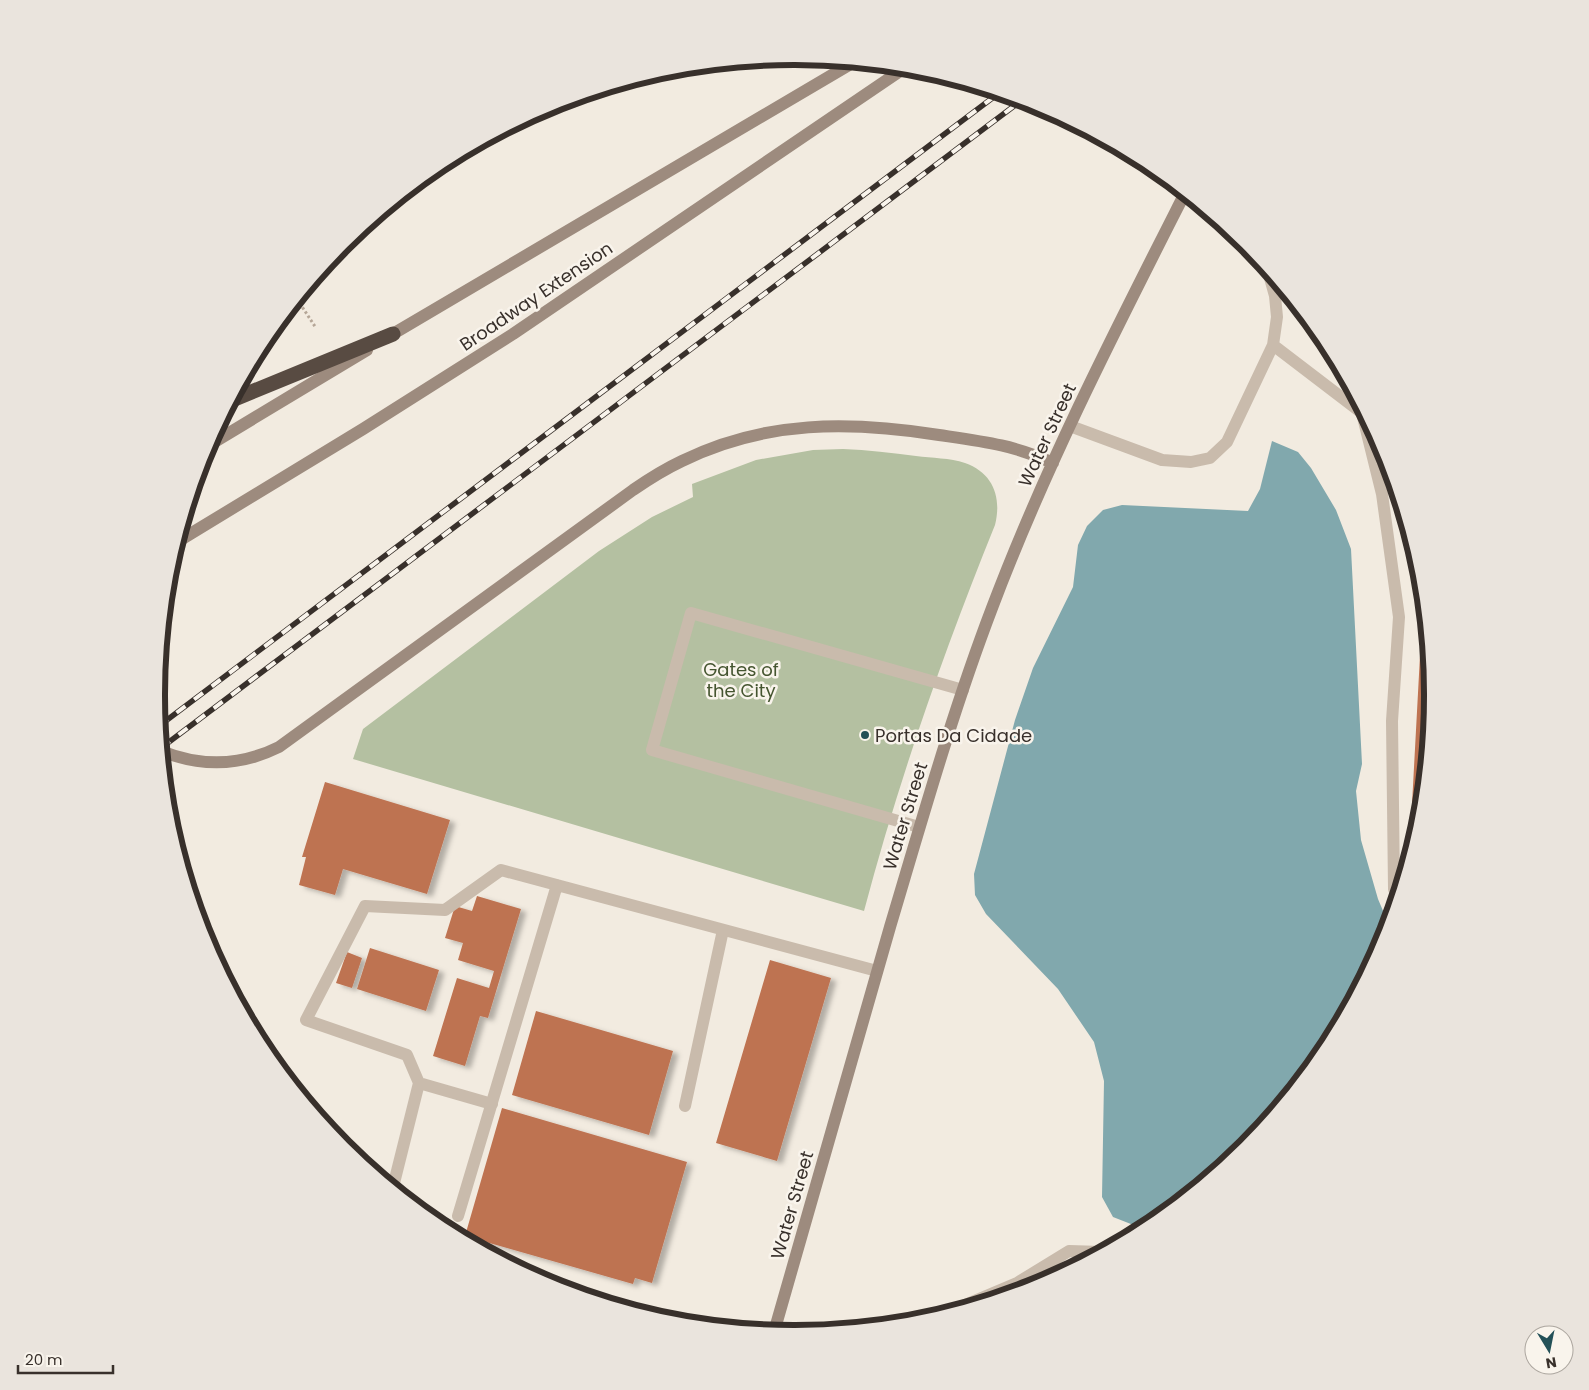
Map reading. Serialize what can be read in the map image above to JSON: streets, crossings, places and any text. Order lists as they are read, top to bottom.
{
  "streets": {
    "street": ["Broadway Extension", "Water Street"]
  },
  "parks": ["Gates of the City"],
  "places": ["Portas Da Cidade"],
  "scale_bar": "20 m",
  "north": "bottom"
}
